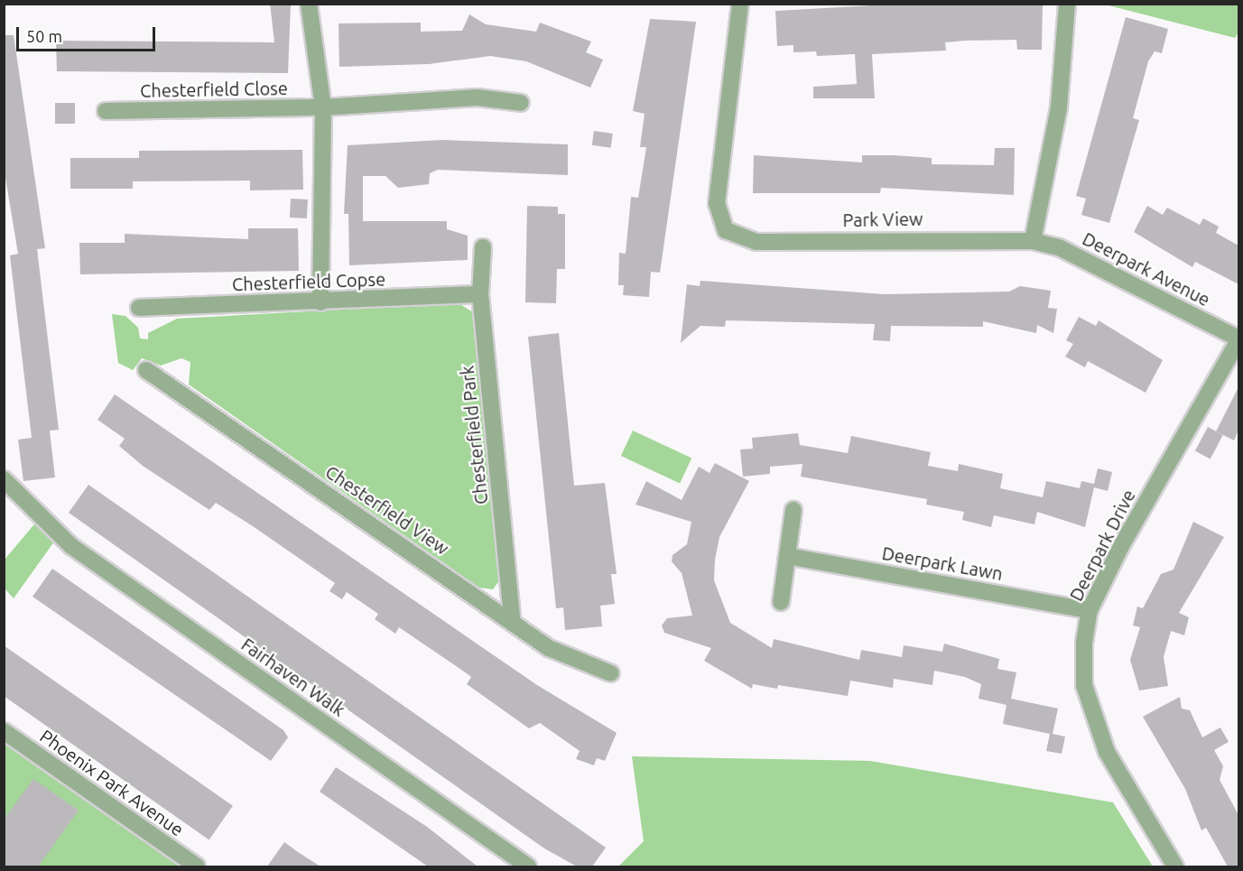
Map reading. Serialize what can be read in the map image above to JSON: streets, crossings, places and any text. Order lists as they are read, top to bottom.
{
  "streets": {
    "street": [
      "Chesterfield Close",
      "Park View",
      "Deerpark Avenue",
      "Chesterfield Copse",
      "Chesterfield Park",
      "Chesterfield View",
      "Deerpark Drive",
      "Deerpark Lawn",
      "Fairhaven Walk",
      "Phoenix Park Avenue"
    ]
  },
  "crossings": [
    ["Park View", "Deerpark Avenue"],
    ["Deerpark Avenue", "Deerpark Drive"],
    ["Chesterfield Copse", "Chesterfield Park"],
    ["Chesterfield Park", "Chesterfield View"],
    ["Deerpark Drive", "Deerpark Lawn"]
  ],
  "scale_bar": "50 m"
}
